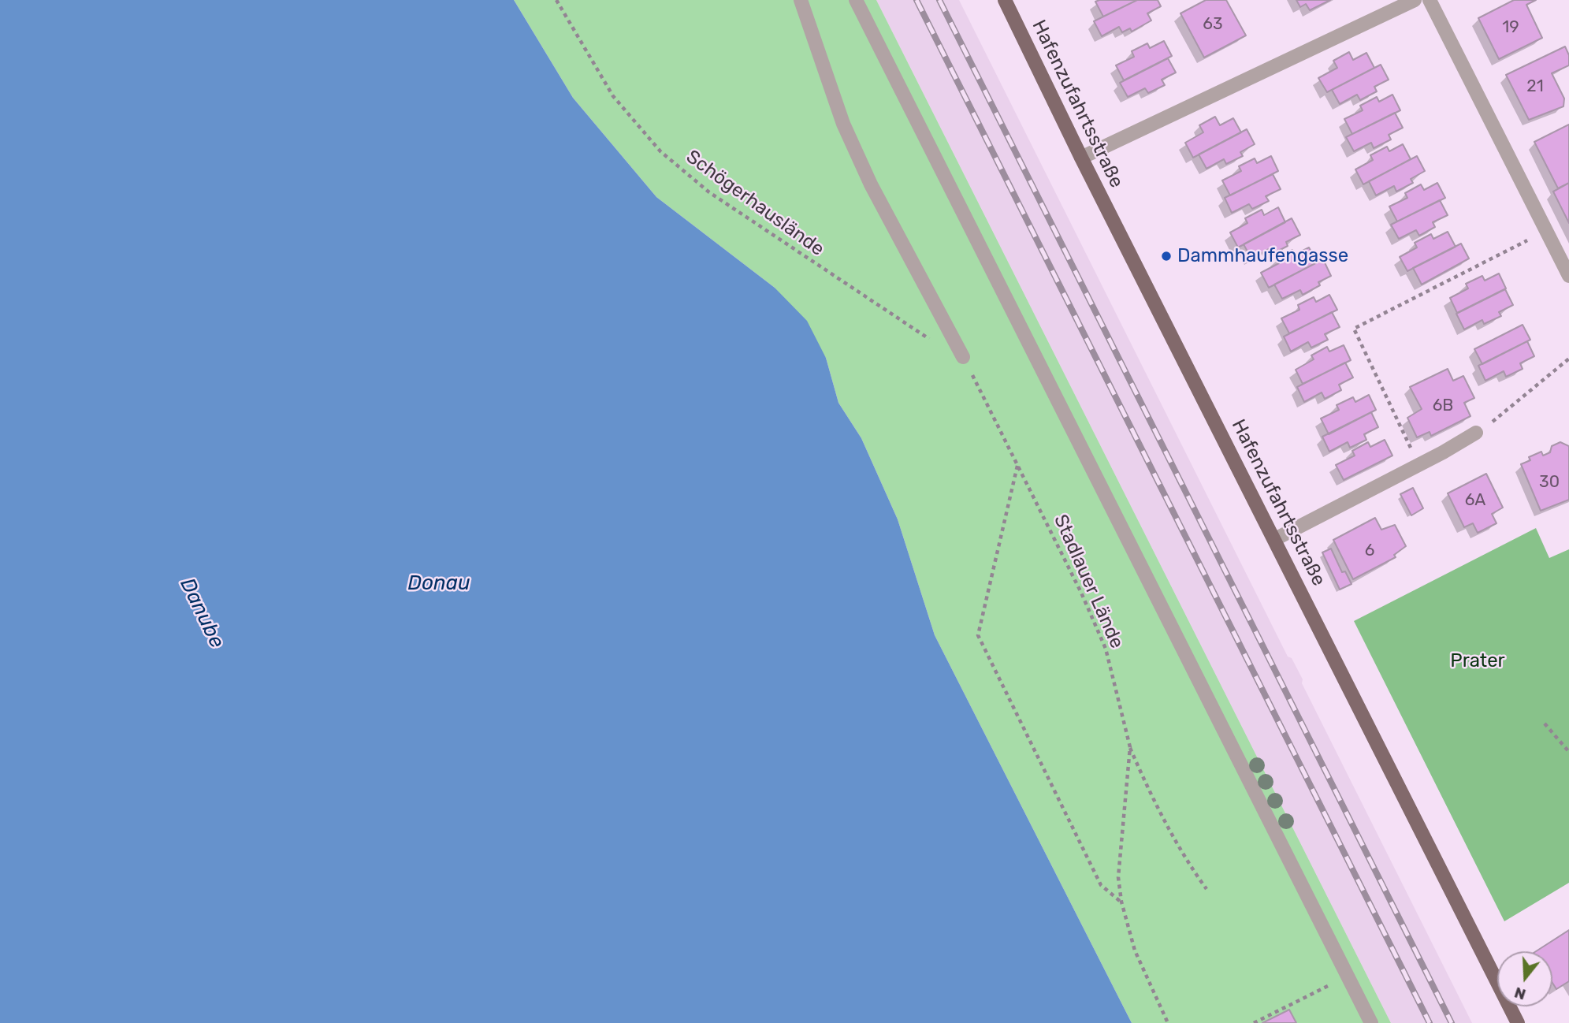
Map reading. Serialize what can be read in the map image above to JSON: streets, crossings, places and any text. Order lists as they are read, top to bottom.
{
  "streets": {
    "main road": ["Hafenzufahrtsstraße"],
    "path": ["Schögerhauslände", "Stadlauer Lände"]
  },
  "crossings": [
    ["Schögerhauslände", "Stadlauer Lände"]
  ],
  "water": ["Donau", "Danube"],
  "parks": ["Prater"],
  "places": ["Dammhaufengasse"],
  "house_numbers": [
    "63",
    "19",
    "21",
    "6B",
    "30",
    "6A",
    "6"
  ],
  "north": "bottom"
}
